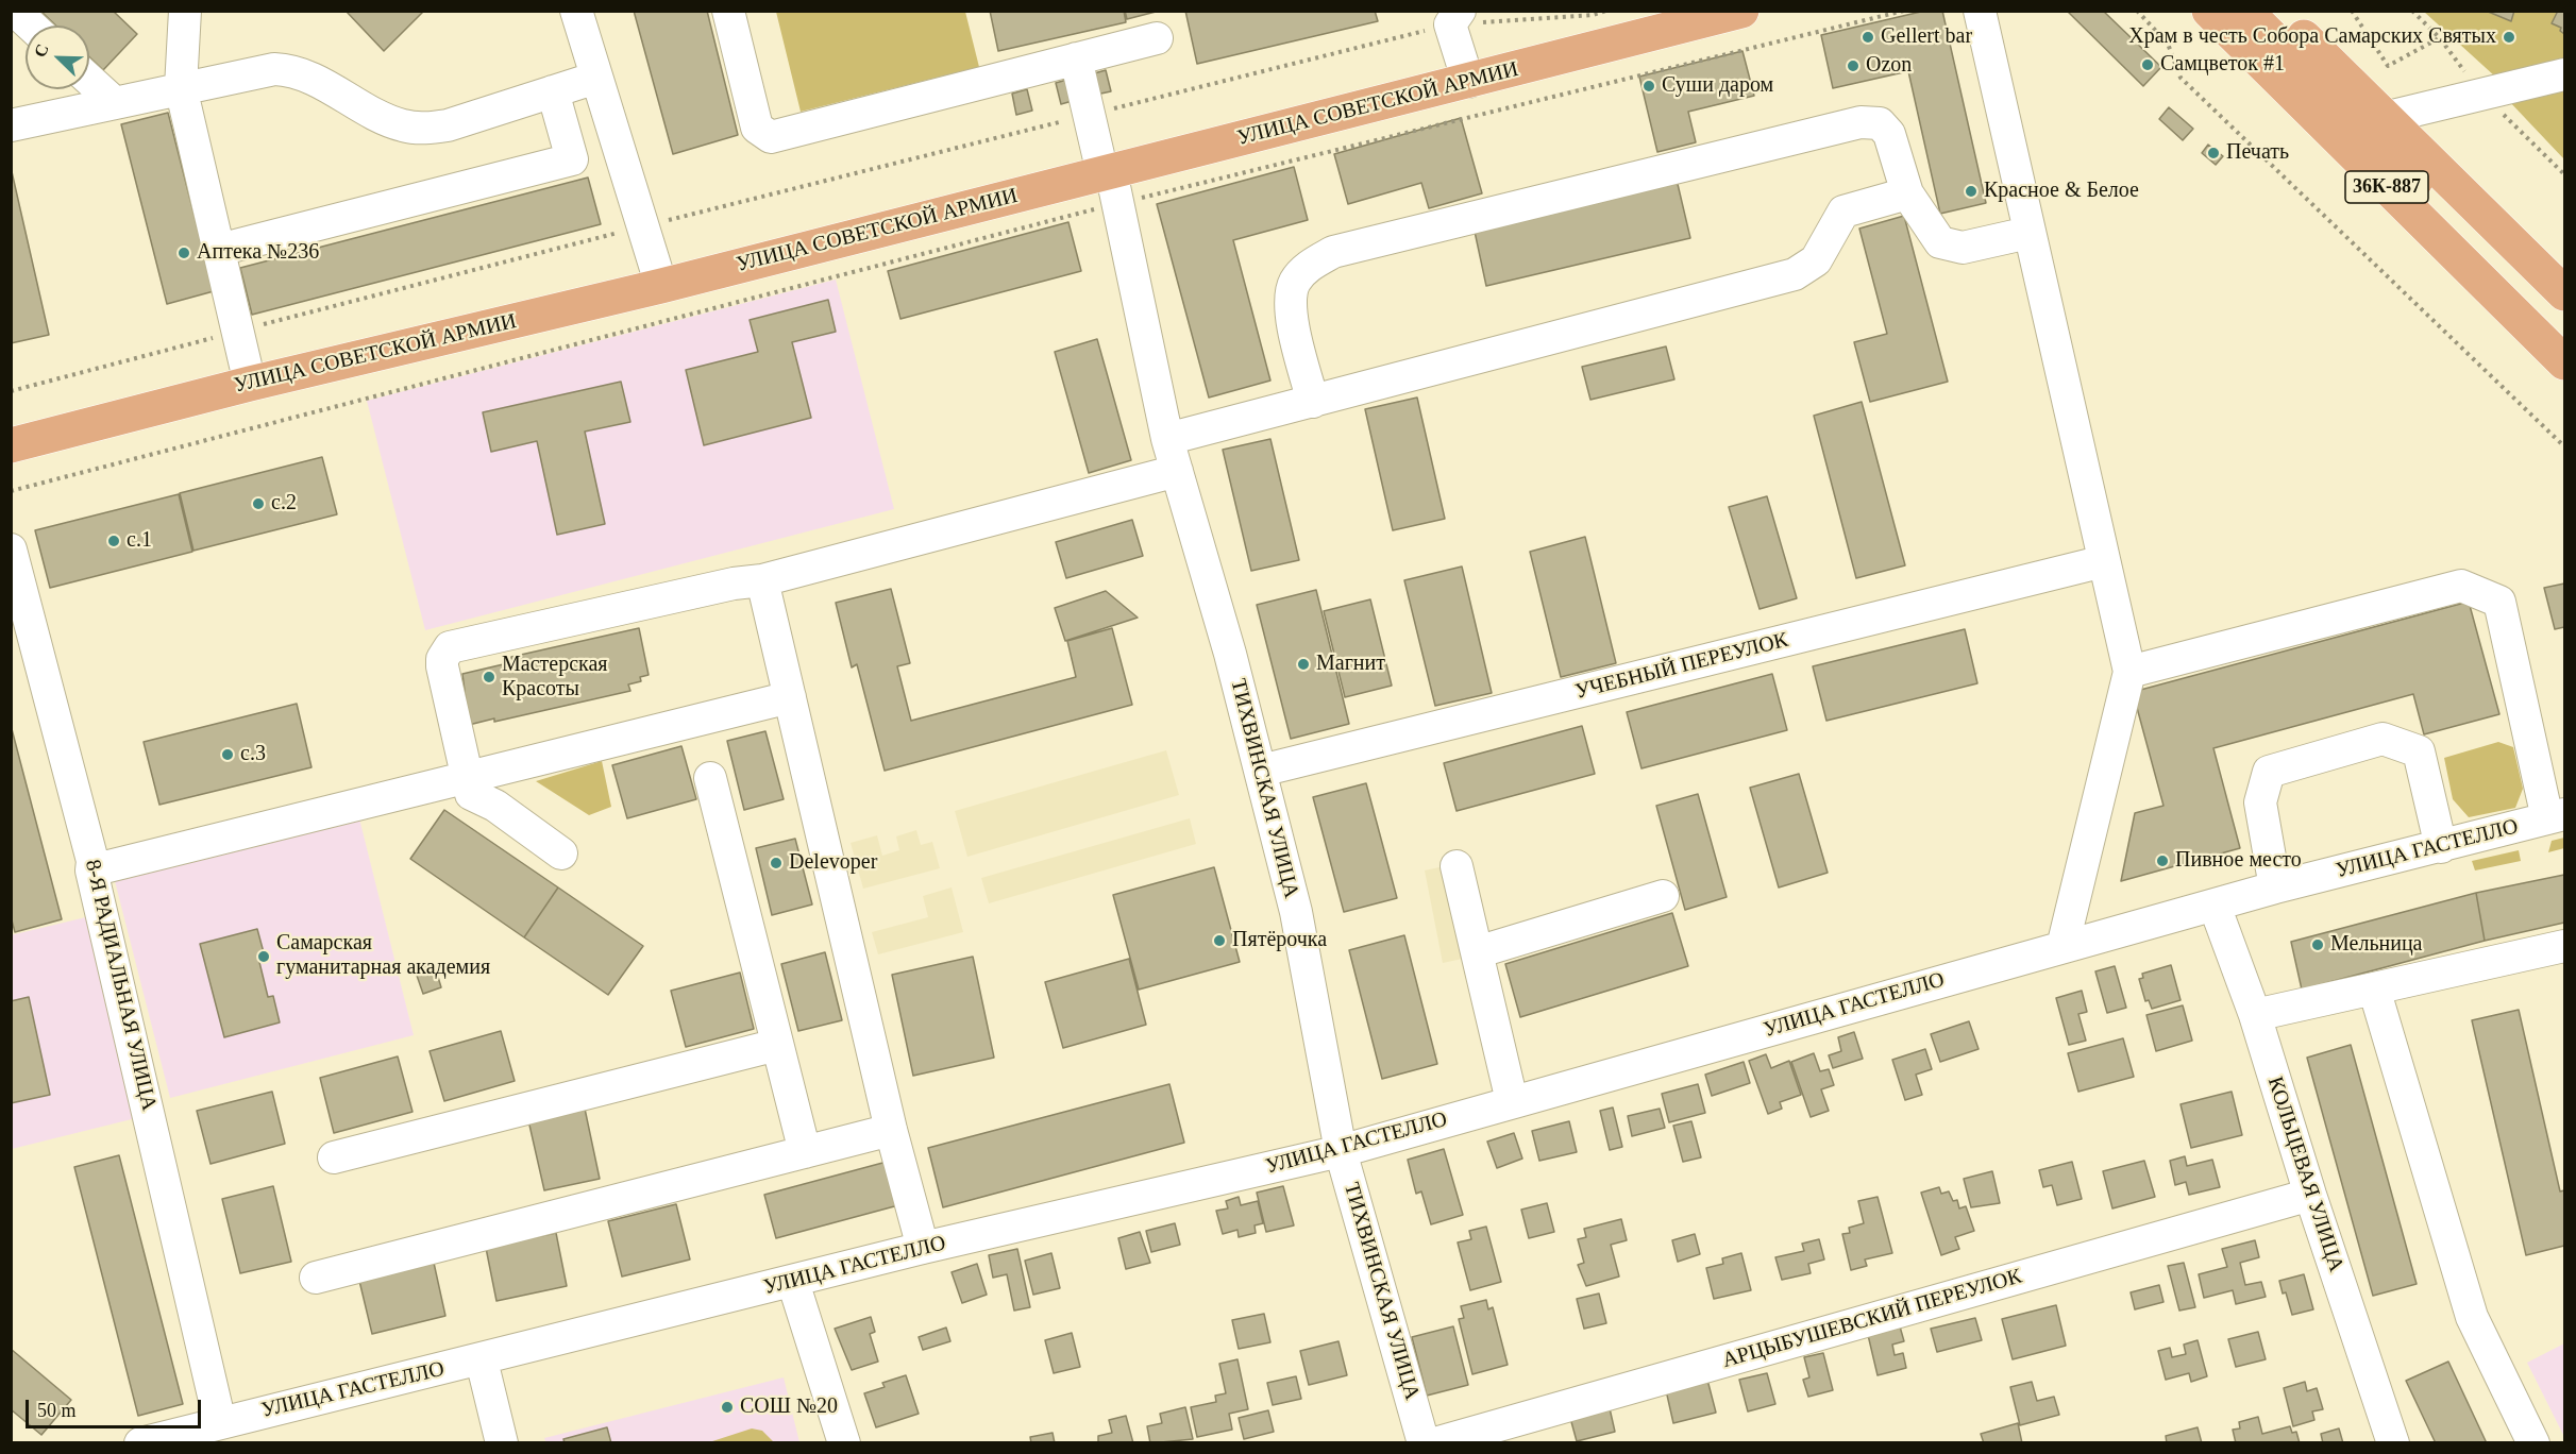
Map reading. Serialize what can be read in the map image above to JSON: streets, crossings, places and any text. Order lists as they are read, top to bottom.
{
  "streets": {
    "main road": ["УЛИЦА СОВЕТСКОЙ АРМИИ", "36К-887"],
    "street": [
      "УЧЕБНЫЙ ПЕРЕУЛОК",
      "ТИХВИНСКАЯ УЛИЦА",
      "УЛИЦА ГАСТЕЛЛО",
      "8-Я РАДИАЛЬНАЯ УЛИЦА",
      "КОЛЬЦЕВАЯ УЛИЦА",
      "АРЦЫБУШЕВСКИЙ ПЕРЕУЛОК"
    ]
  },
  "crossings": [
    ["УЛИЦА СОВЕТСКОЙ АРМИИ", "ТИХВИНСКАЯ УЛИЦА"],
    ["УЧЕБНЫЙ ПЕРЕУЛОК", "ТИХВИНСКАЯ УЛИЦА"],
    ["ТИХВИНСКАЯ УЛИЦА", "УЛИЦА ГАСТЕЛЛО"],
    ["УЛИЦА ГАСТЕЛЛО", "8-Я РАДИАЛЬНАЯ УЛИЦА"],
    ["УЛИЦА ГАСТЕЛЛО", "КОЛЬЦЕВАЯ УЛИЦА"],
    ["КОЛЬЦЕВАЯ УЛИЦА", "АРЦЫБУШЕВСКИЙ ПЕРЕУЛОК"]
  ],
  "places": [
    "Gellert bar",
    "Храм в честь Собора Самарских Святых",
    "Самцветок #1",
    "Ozon",
    "Суши даром",
    "Печать",
    "Красное & Белое",
    "Аптека №236",
    "с.2",
    "с.1",
    "Магнит",
    "Мастерская Красоты",
    "с.3",
    "Пивное место",
    "Delevoper",
    "Пятёрочка",
    "Мельница",
    "Самарская гуманитарная академия",
    "СОШ №20"
  ],
  "scale_bar": "50 m",
  "north": "top left"
}
